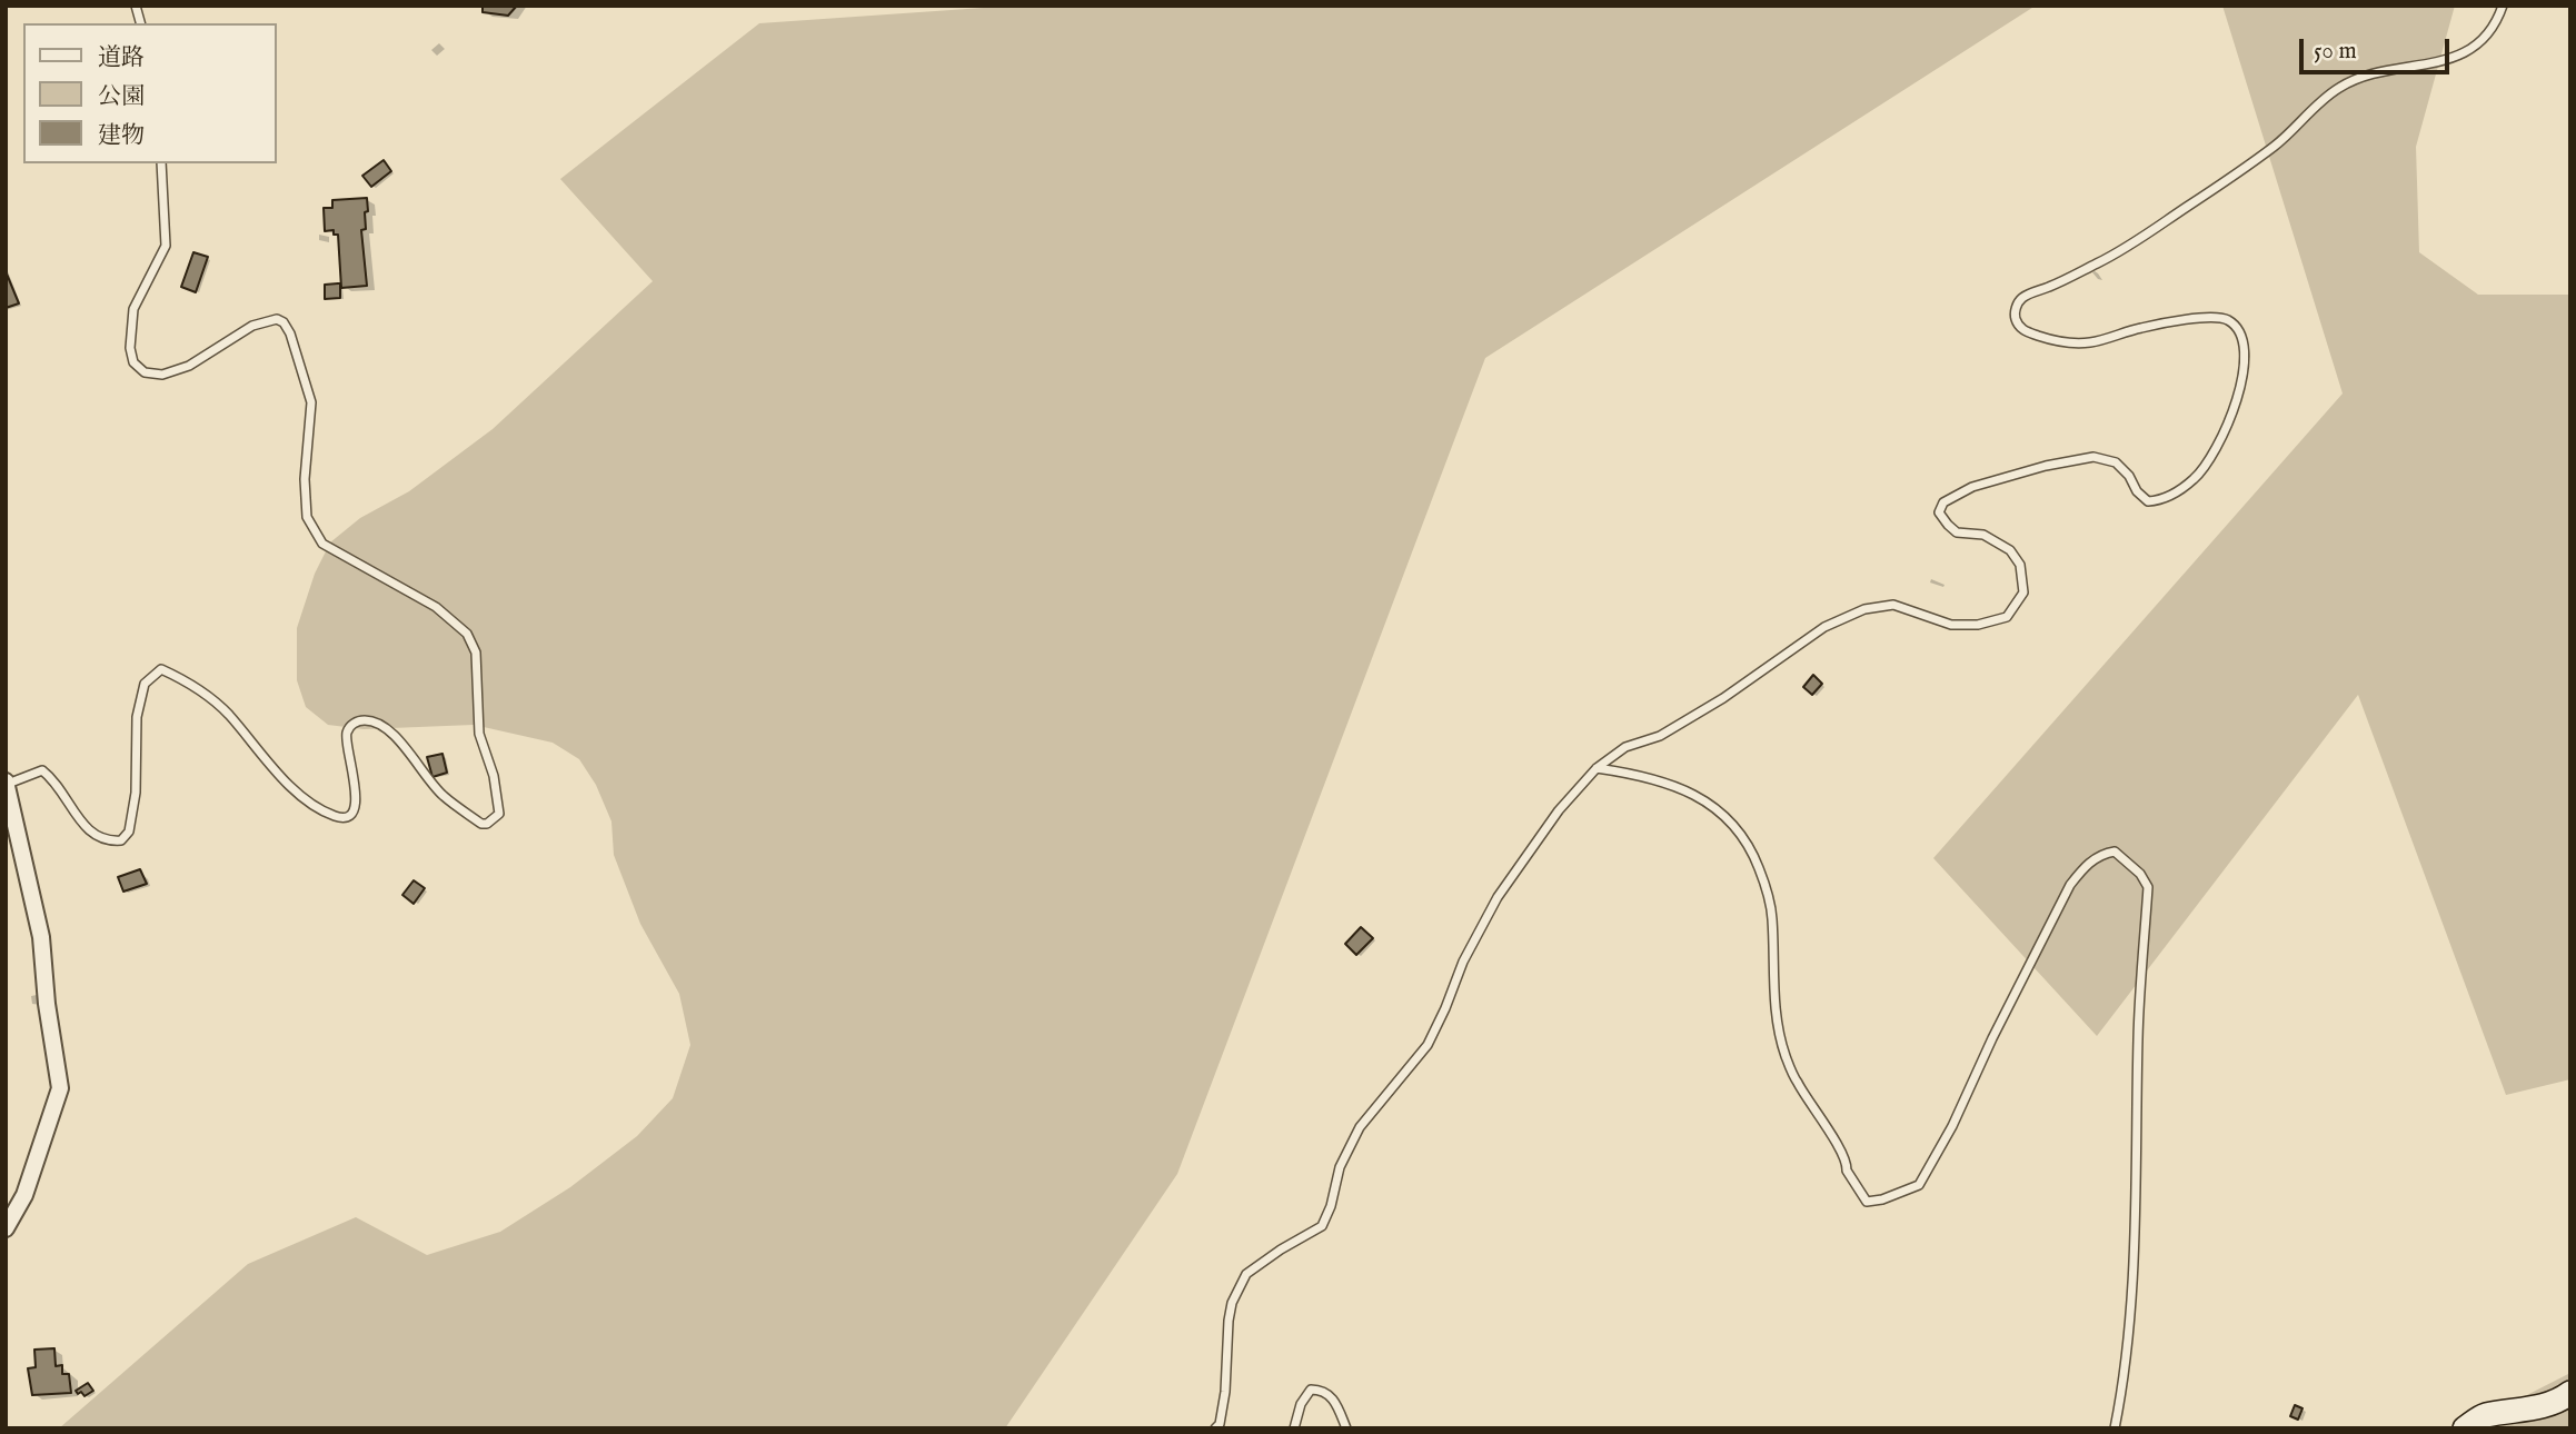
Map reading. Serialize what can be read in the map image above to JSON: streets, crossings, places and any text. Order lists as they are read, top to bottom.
{
  "legend": ["道路", "公園", "建物"],
  "scale_bar": "50 m"
}
